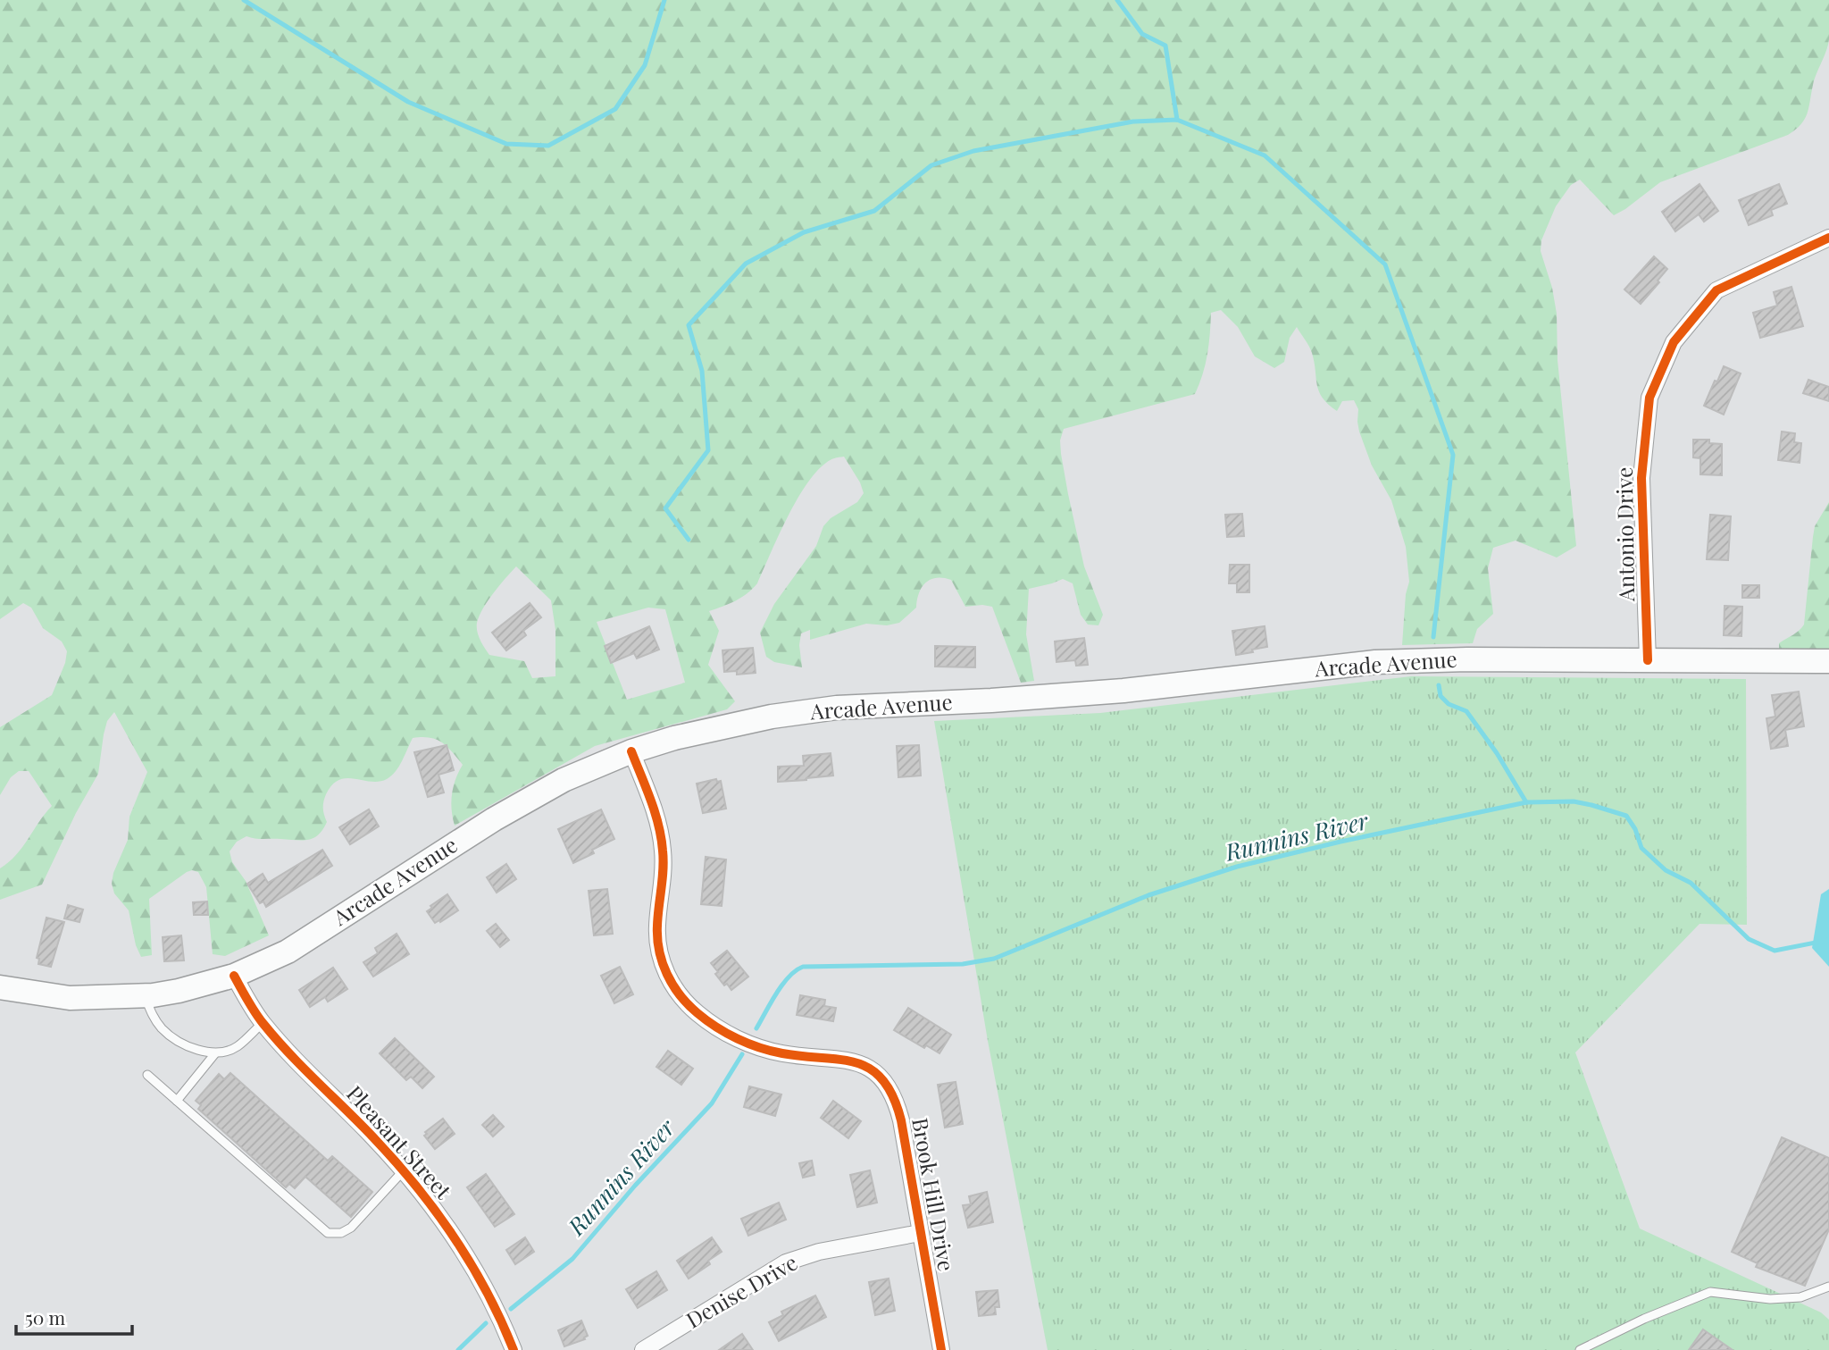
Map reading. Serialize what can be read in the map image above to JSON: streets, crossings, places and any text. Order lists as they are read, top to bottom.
{
  "streets": {
    "main road": ["Arcade Avenue"],
    "street": [
      "Antonio Drive",
      "Pleasant Street",
      "Brook Hill Drive",
      "Denise Drive"
    ]
  },
  "crossings": [
    ["Antonio Drive", "Arcade Avenue"],
    ["Arcade Avenue", "Pleasant Street"],
    ["Arcade Avenue", "Brook Hill Drive"],
    ["Brook Hill Drive", "Denise Drive"]
  ],
  "water": ["Runnins River"],
  "scale_bar": "50 m"
}
